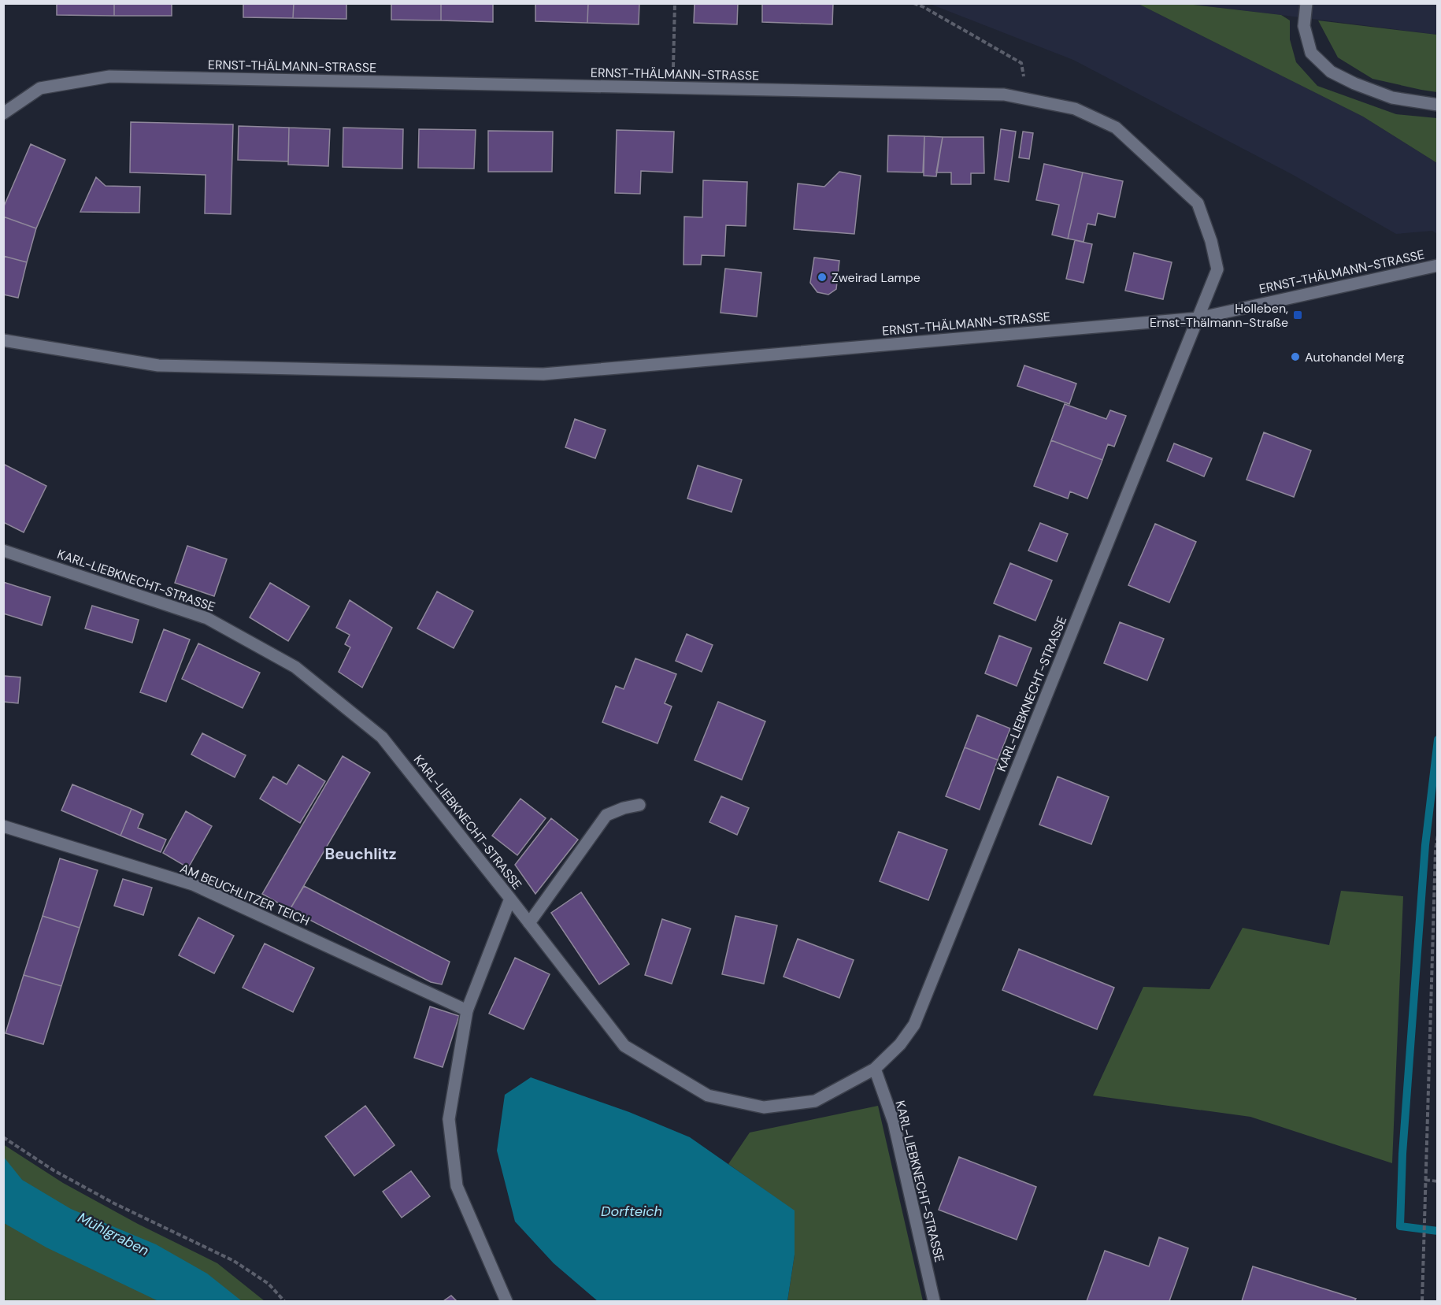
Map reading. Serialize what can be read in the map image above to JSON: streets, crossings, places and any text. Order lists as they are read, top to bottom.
{
  "streets": {
    "street": ["ERNST-THÄLMANN-STRASSE", "KARL-LIEBKNECHT-STRASSE", "AM BEUCHLITZER TEICH"]
  },
  "crossings": [
    ["ERNST-THÄLMANN-STRASSE", "KARL-LIEBKNECHT-STRASSE"]
  ],
  "districts": ["Beuchlitz"],
  "water": ["Dorfteich", "Mühlgraben"],
  "places": {
    "other": ["Zweirad Lampe", "Autohandel Merg"],
    "transit": ["Holleben, Ernst-Thälmann-Straße"]
  }
}
